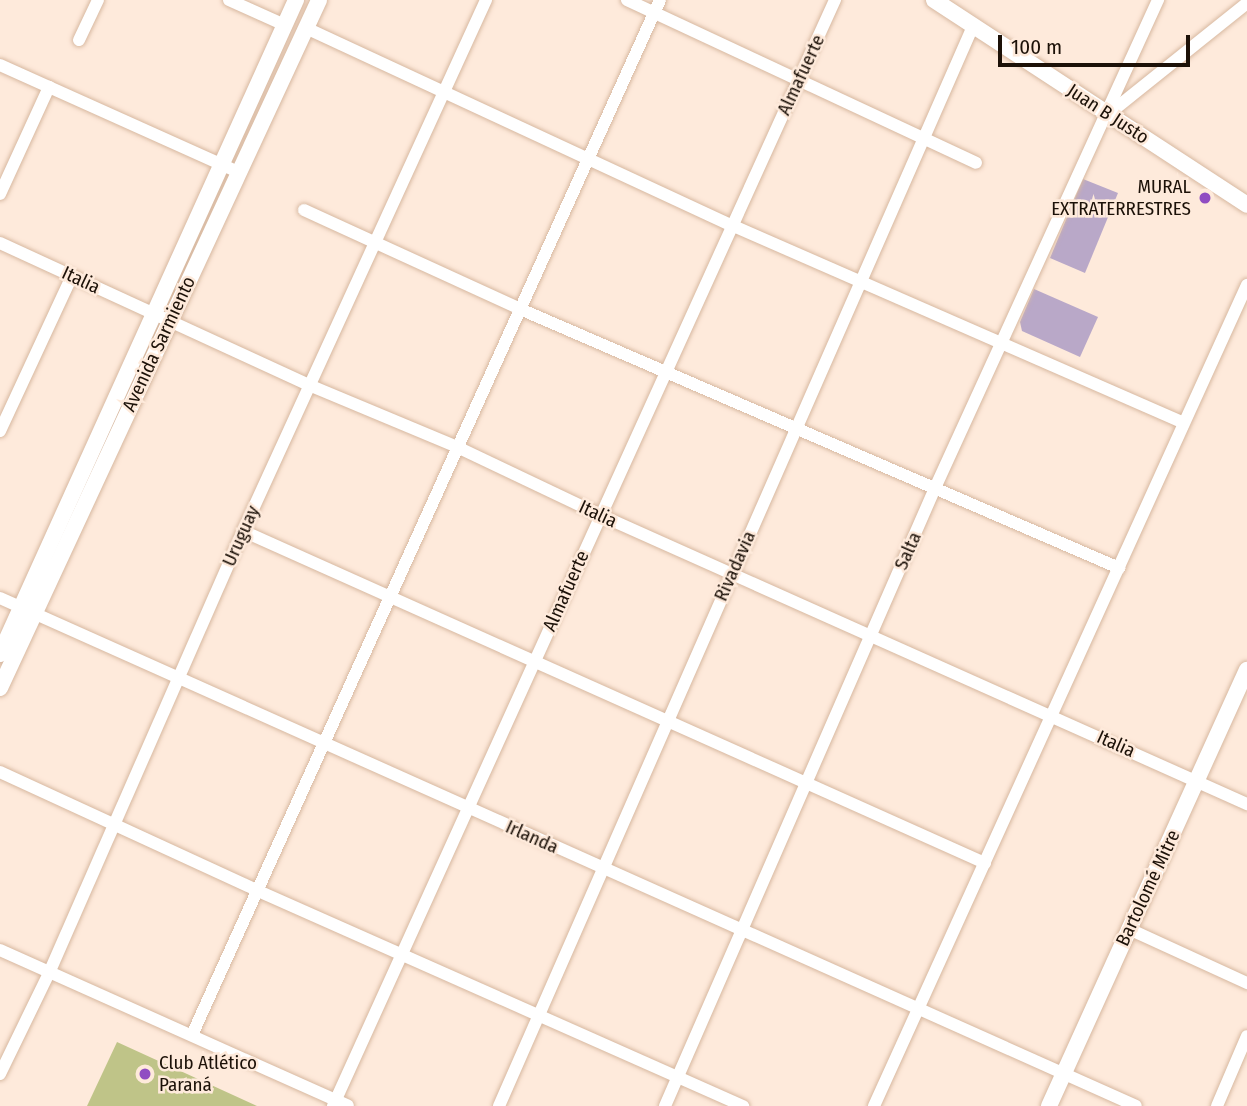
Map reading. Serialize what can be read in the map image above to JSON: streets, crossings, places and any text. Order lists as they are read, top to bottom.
{
  "streets": {
    "main road": ["Juan B Justo", "Avenida Sarmiento", "Bartolomé Mitre"],
    "street": [
      "Almafuerte",
      "Italia",
      "Uruguay",
      "Salta",
      "Rivadavia",
      "Irlanda"
    ]
  },
  "crossings": [
    ["Almafuerte", "Italia"],
    ["Almafuerte", "Irlanda"],
    ["Juan B Justo", "Salta"],
    ["Juan B Justo", "Rivadavia"],
    ["Italia", "Avenida Sarmiento"],
    ["Italia", "Uruguay"],
    ["Italia", "Salta"],
    ["Italia", "Rivadavia"],
    ["Italia", "Bartolomé Mitre"],
    ["Avenida Sarmiento", "Irlanda"],
    ["Uruguay", "Irlanda"],
    ["Salta", "Irlanda"],
    ["Rivadavia", "Irlanda"],
    ["Irlanda", "Bartolomé Mitre"]
  ],
  "places": ["MURAL EXTRATERRESTRES", "Club Atlético Paraná"],
  "scale_bar": "100 m"
}
